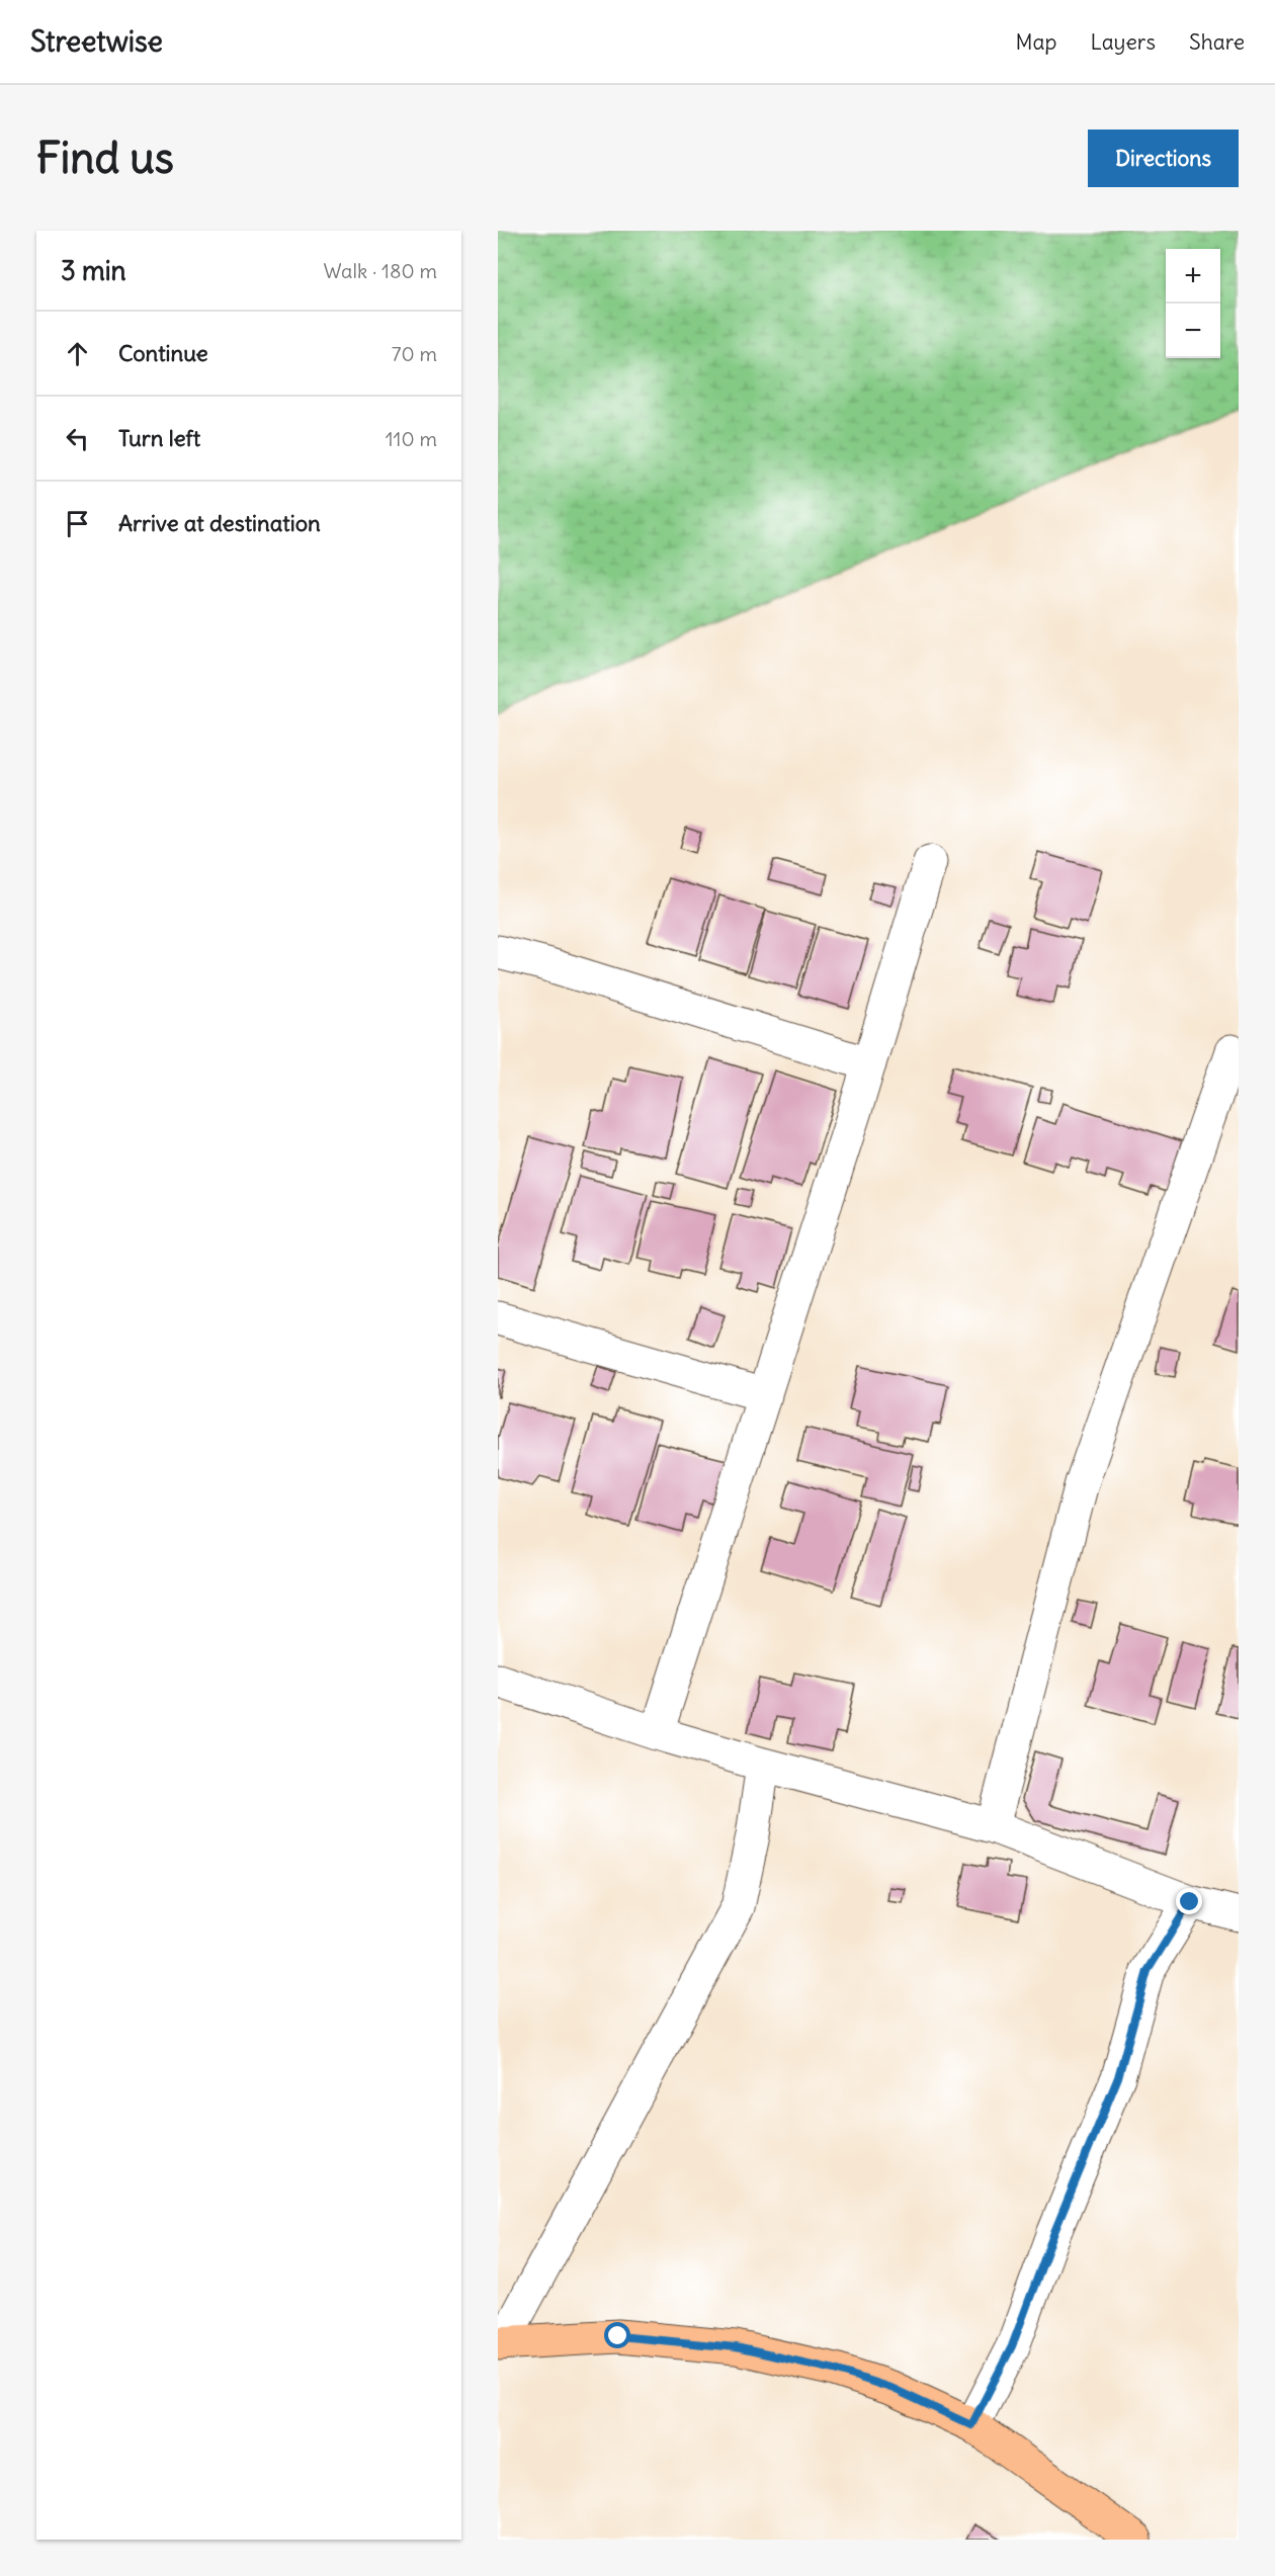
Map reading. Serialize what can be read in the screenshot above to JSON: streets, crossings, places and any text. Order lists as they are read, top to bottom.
{
  "page": {
    "header": "Streetwise",
    "nav": ["Map", "Layers", "Share"],
    "buttons": "Directions",
    "title": "Find us",
    "heading": ["3 min", "Walk · 180 m"],
    "map_buttons": ["+", "−"],
    "list": [
      ["Continue", "70 m"],
      ["Turn left", "110 m"],
      "Arrive at destination"
    ]
  }
}
